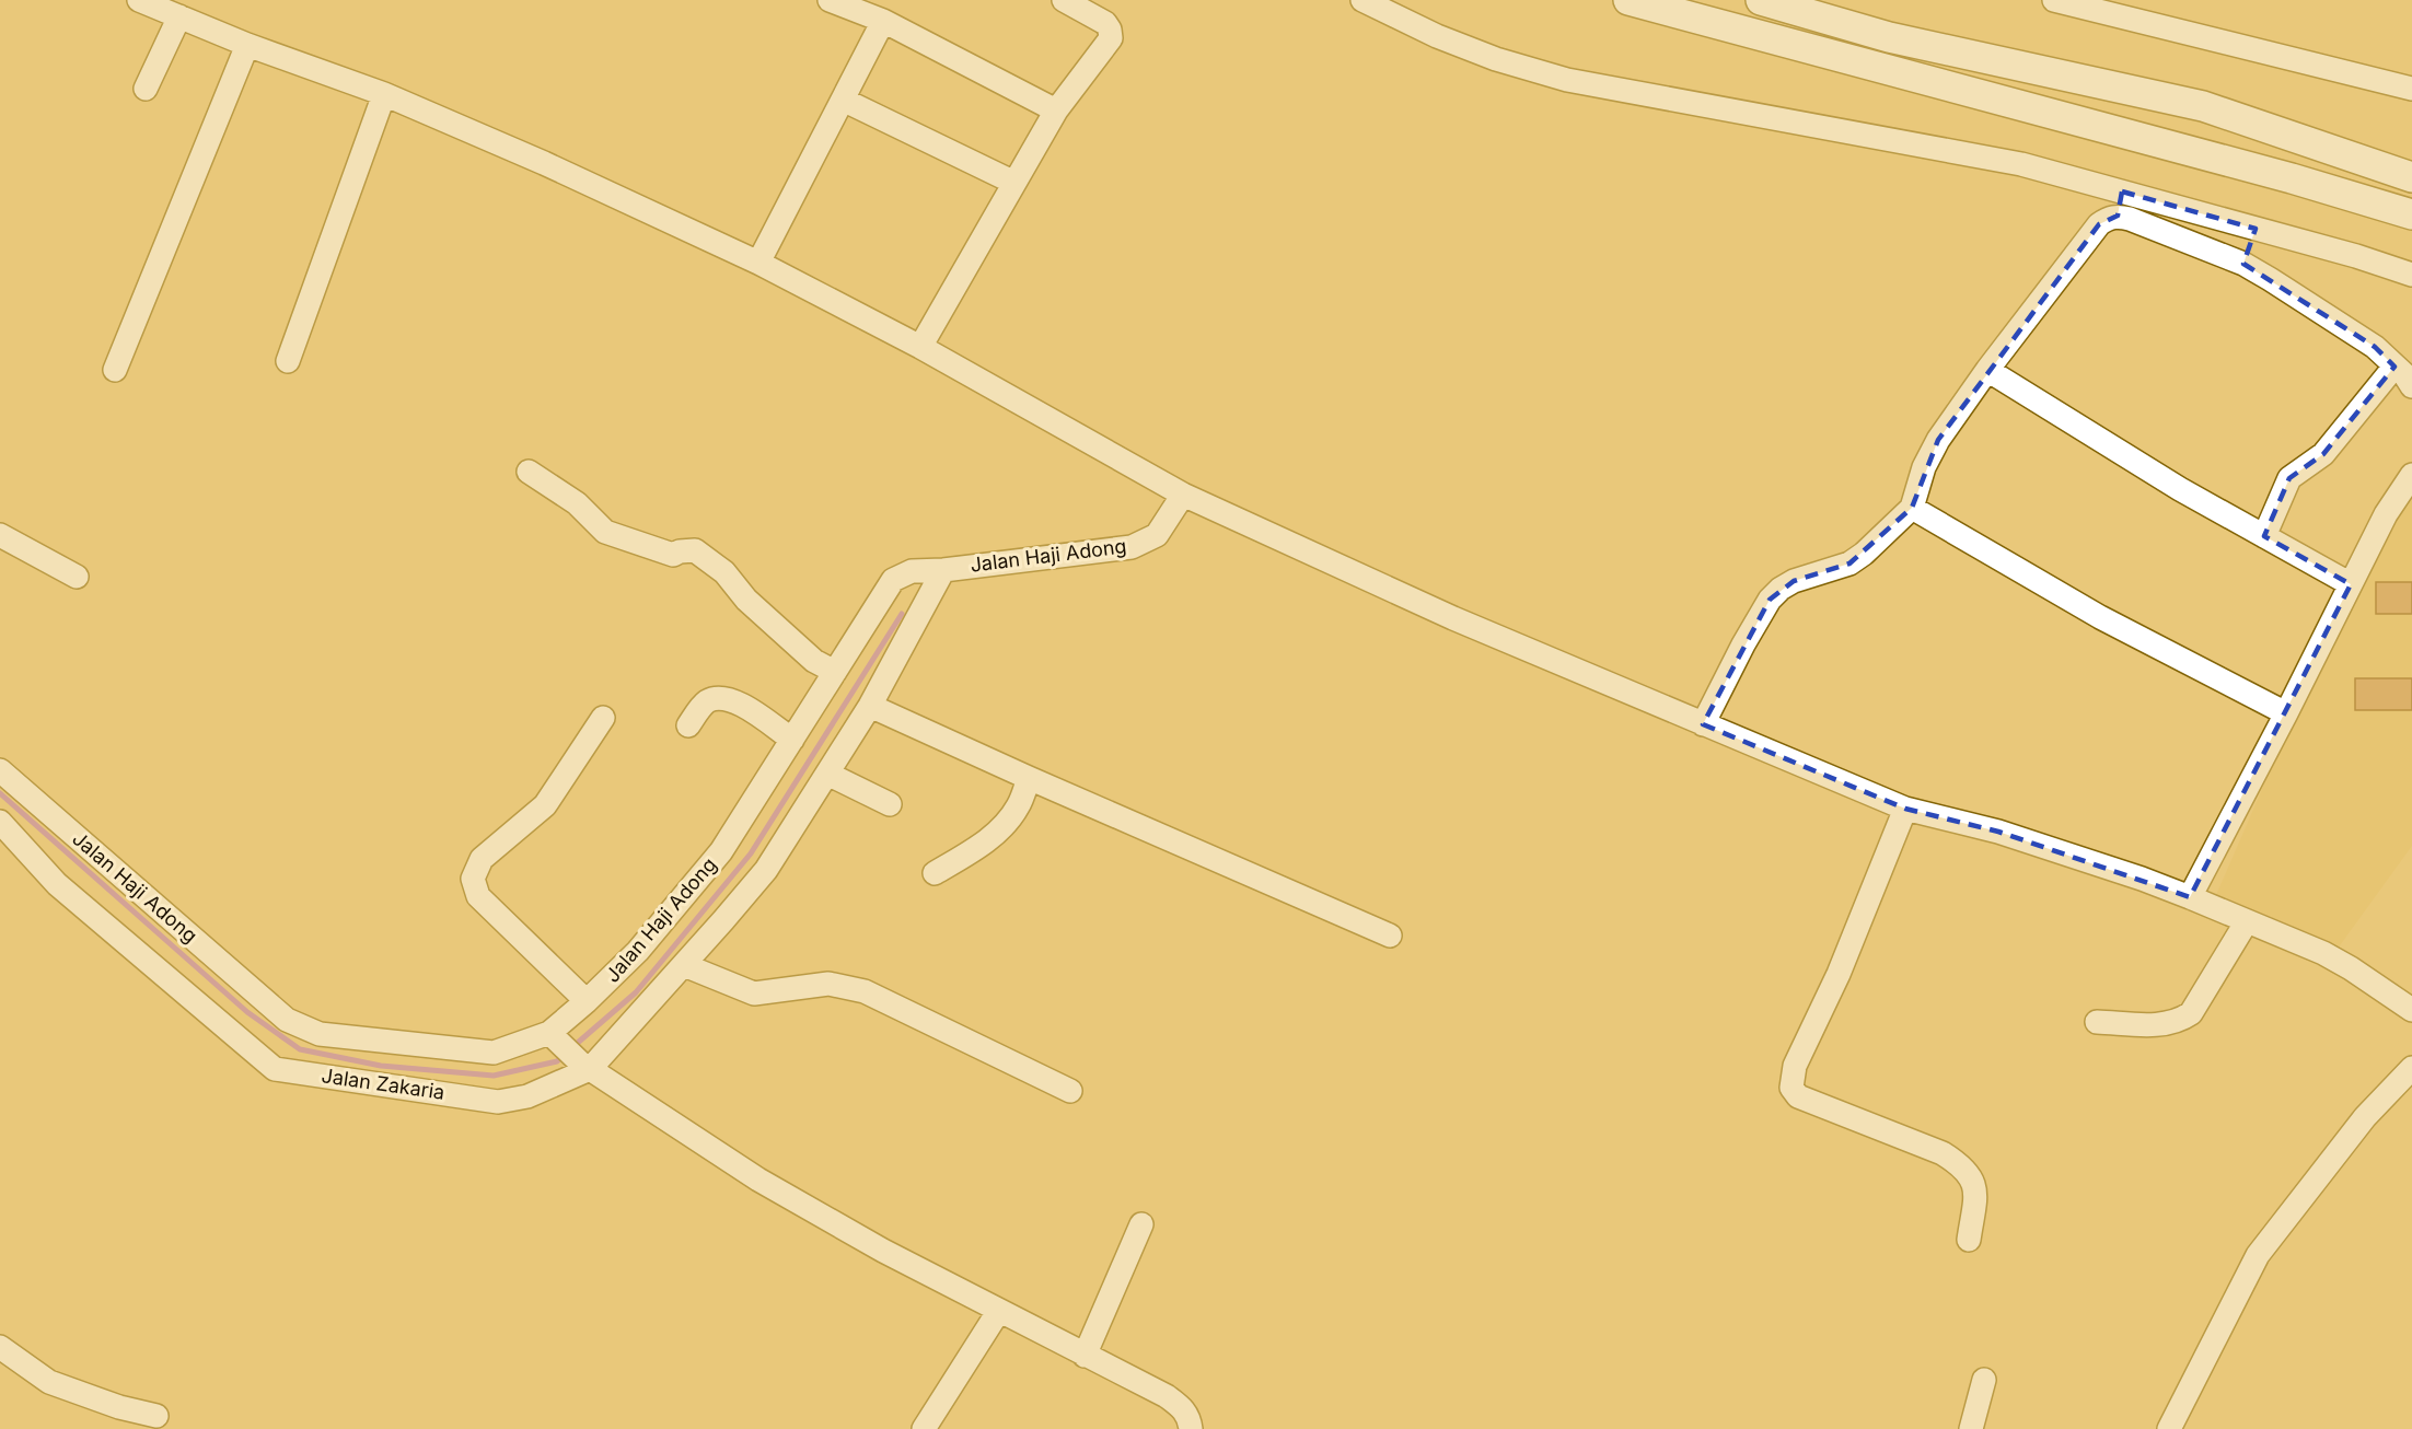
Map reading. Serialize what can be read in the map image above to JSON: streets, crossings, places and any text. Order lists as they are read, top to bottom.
{
  "streets": {
    "street": ["Jalan Haji Adong", "Jalan Zakaria"]
  },
  "crossings": [
    ["Jalan Haji Adong", "Jalan Zakaria"]
  ]
}
